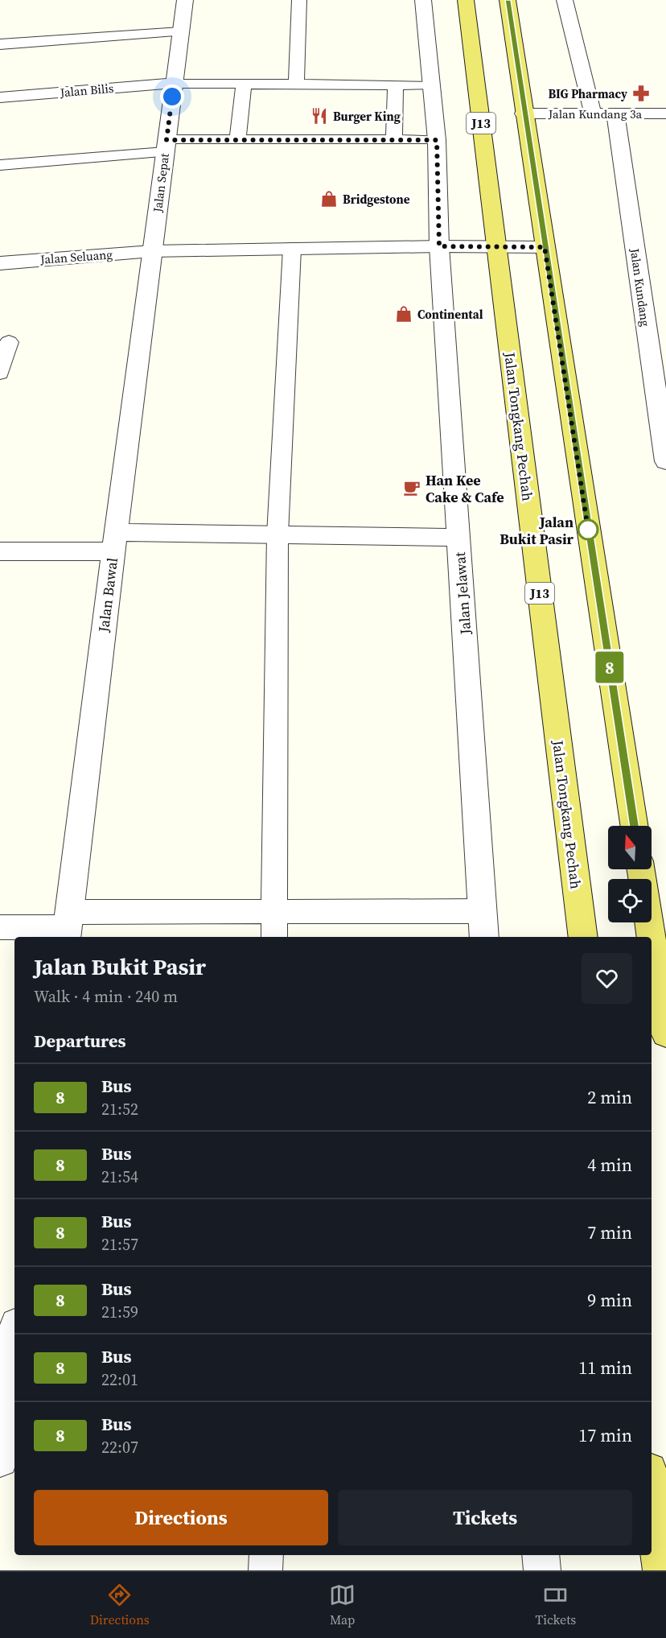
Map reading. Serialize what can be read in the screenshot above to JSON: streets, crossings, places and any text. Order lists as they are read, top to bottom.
{
  "streets": {
    "main road": ["J13", "Jalan Tongkang Pechah"],
    "street": [
      "Jalan Bilis",
      "Jalan Kundang 3a",
      "Jalan Sepat",
      "Jalan Seluang",
      "Jalan Kundang",
      "Jalan Jelawat",
      "Jalan Bawal"
    ]
  },
  "crossings": [
    ["Jalan Bilis", "Jalan Sepat"],
    ["Jalan Kundang 3a", "Jalan Kundang"],
    ["Jalan Sepat", "Jalan Seluang"],
    ["Jalan Sepat", "Jalan Bawal"],
    ["Jalan Seluang", "Jalan Tongkang Pechah"],
    ["Jalan Seluang", "Jalan Jelawat"],
    ["Jalan Seluang", "Jalan Bawal"]
  ],
  "places": {
    "pharmacy": ["BIG Pharmacy"],
    "restaurant": ["Burger King"],
    "shop": ["Bridgestone", "Continental"],
    "cafe": ["Han Kee Cake & Cafe"],
    "other": ["Jalan Bukit Pasir"]
  },
  "lines": ["bus line 8"],
  "north": "top",
  "page": {
    "on_map": "8",
    "heading": [
      ["Jalan Bukit Pasir", "Walk · 4 min · 240 m"],
      "Departures"
    ],
    "list": [
      {
        "mark": "8",
        "name": "Bus",
        "note": "21:52",
        "value": "2 min"
      },
      {
        "mark": "8",
        "name": "Bus",
        "note": "21:54",
        "value": "4 min"
      },
      {
        "mark": "8",
        "name": "Bus",
        "note": "21:57",
        "value": "7 min"
      },
      {
        "mark": "8",
        "name": "Bus",
        "note": "21:59",
        "value": "9 min"
      },
      {
        "mark": "8",
        "name": "Bus",
        "note": "22:01",
        "value": "11 min"
      },
      {
        "mark": "8",
        "name": "Bus",
        "note": "22:07",
        "value": "17 min"
      }
    ],
    "buttons": ["Directions", "Tickets"],
    "tabs": ["Directions", "Map", "Tickets"]
  }
}
